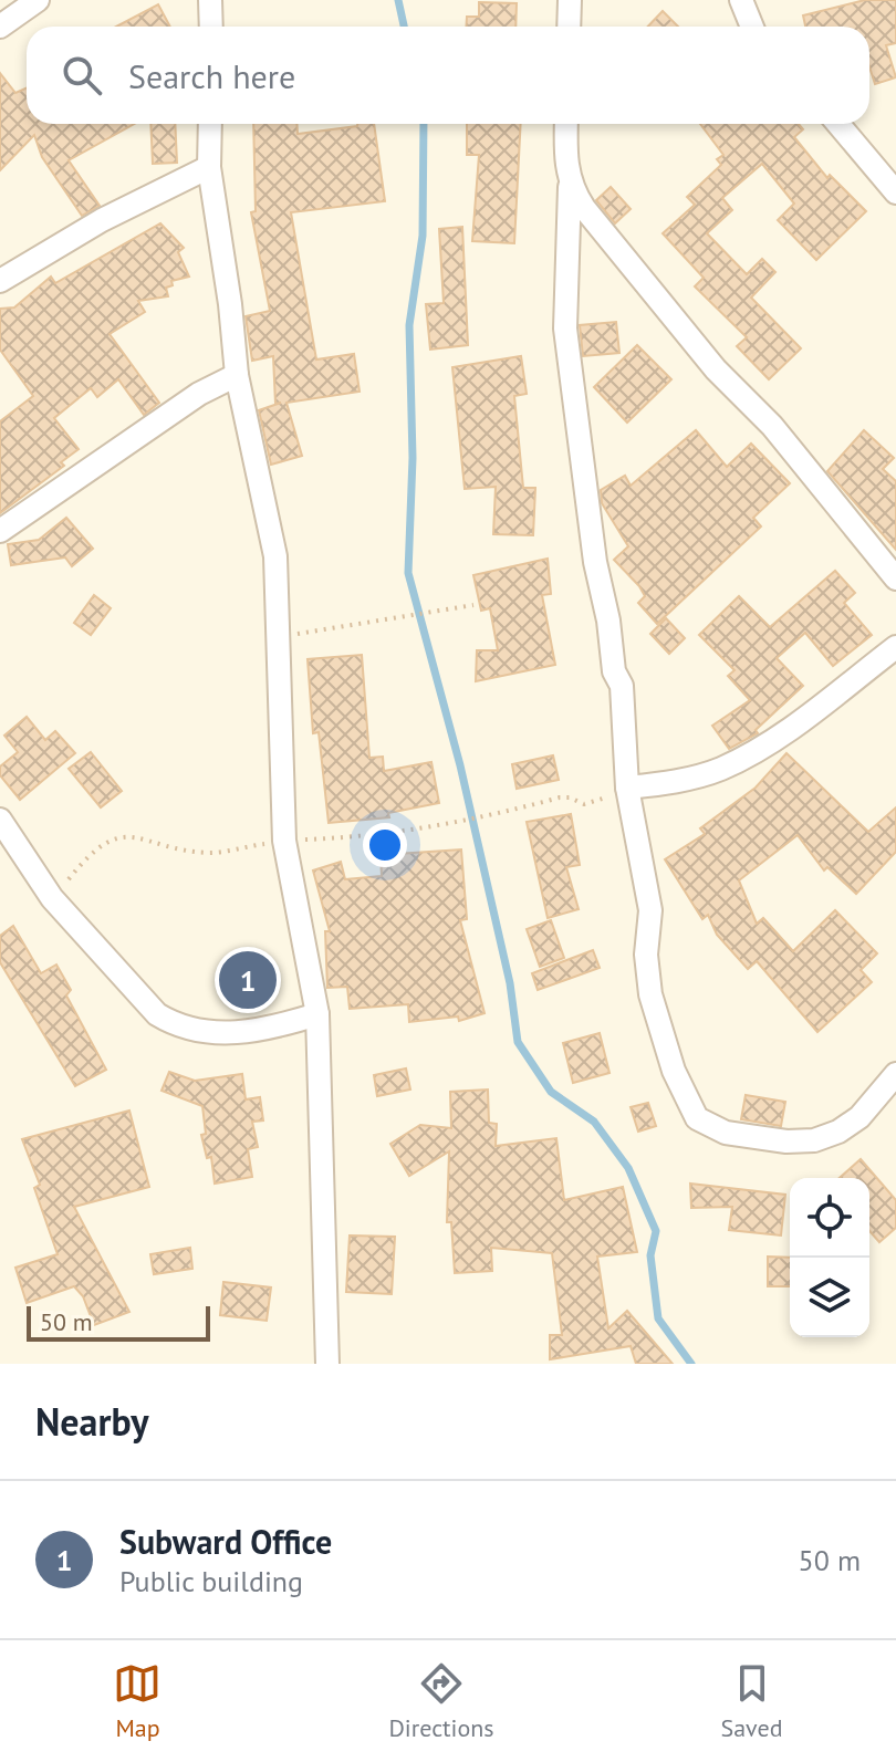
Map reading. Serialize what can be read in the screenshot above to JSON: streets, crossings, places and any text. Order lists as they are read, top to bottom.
{
  "scale_bar": "50 m",
  "page": {
    "search": "Search here",
    "pins": "1",
    "scale": "50 m",
    "heading": "Nearby",
    "list": [
      {
        "mark": "1",
        "name": "Subward Office",
        "note": "Public building",
        "value": "50 m"
      }
    ],
    "nav": ["Map", "Directions", "Saved"]
  }
}
